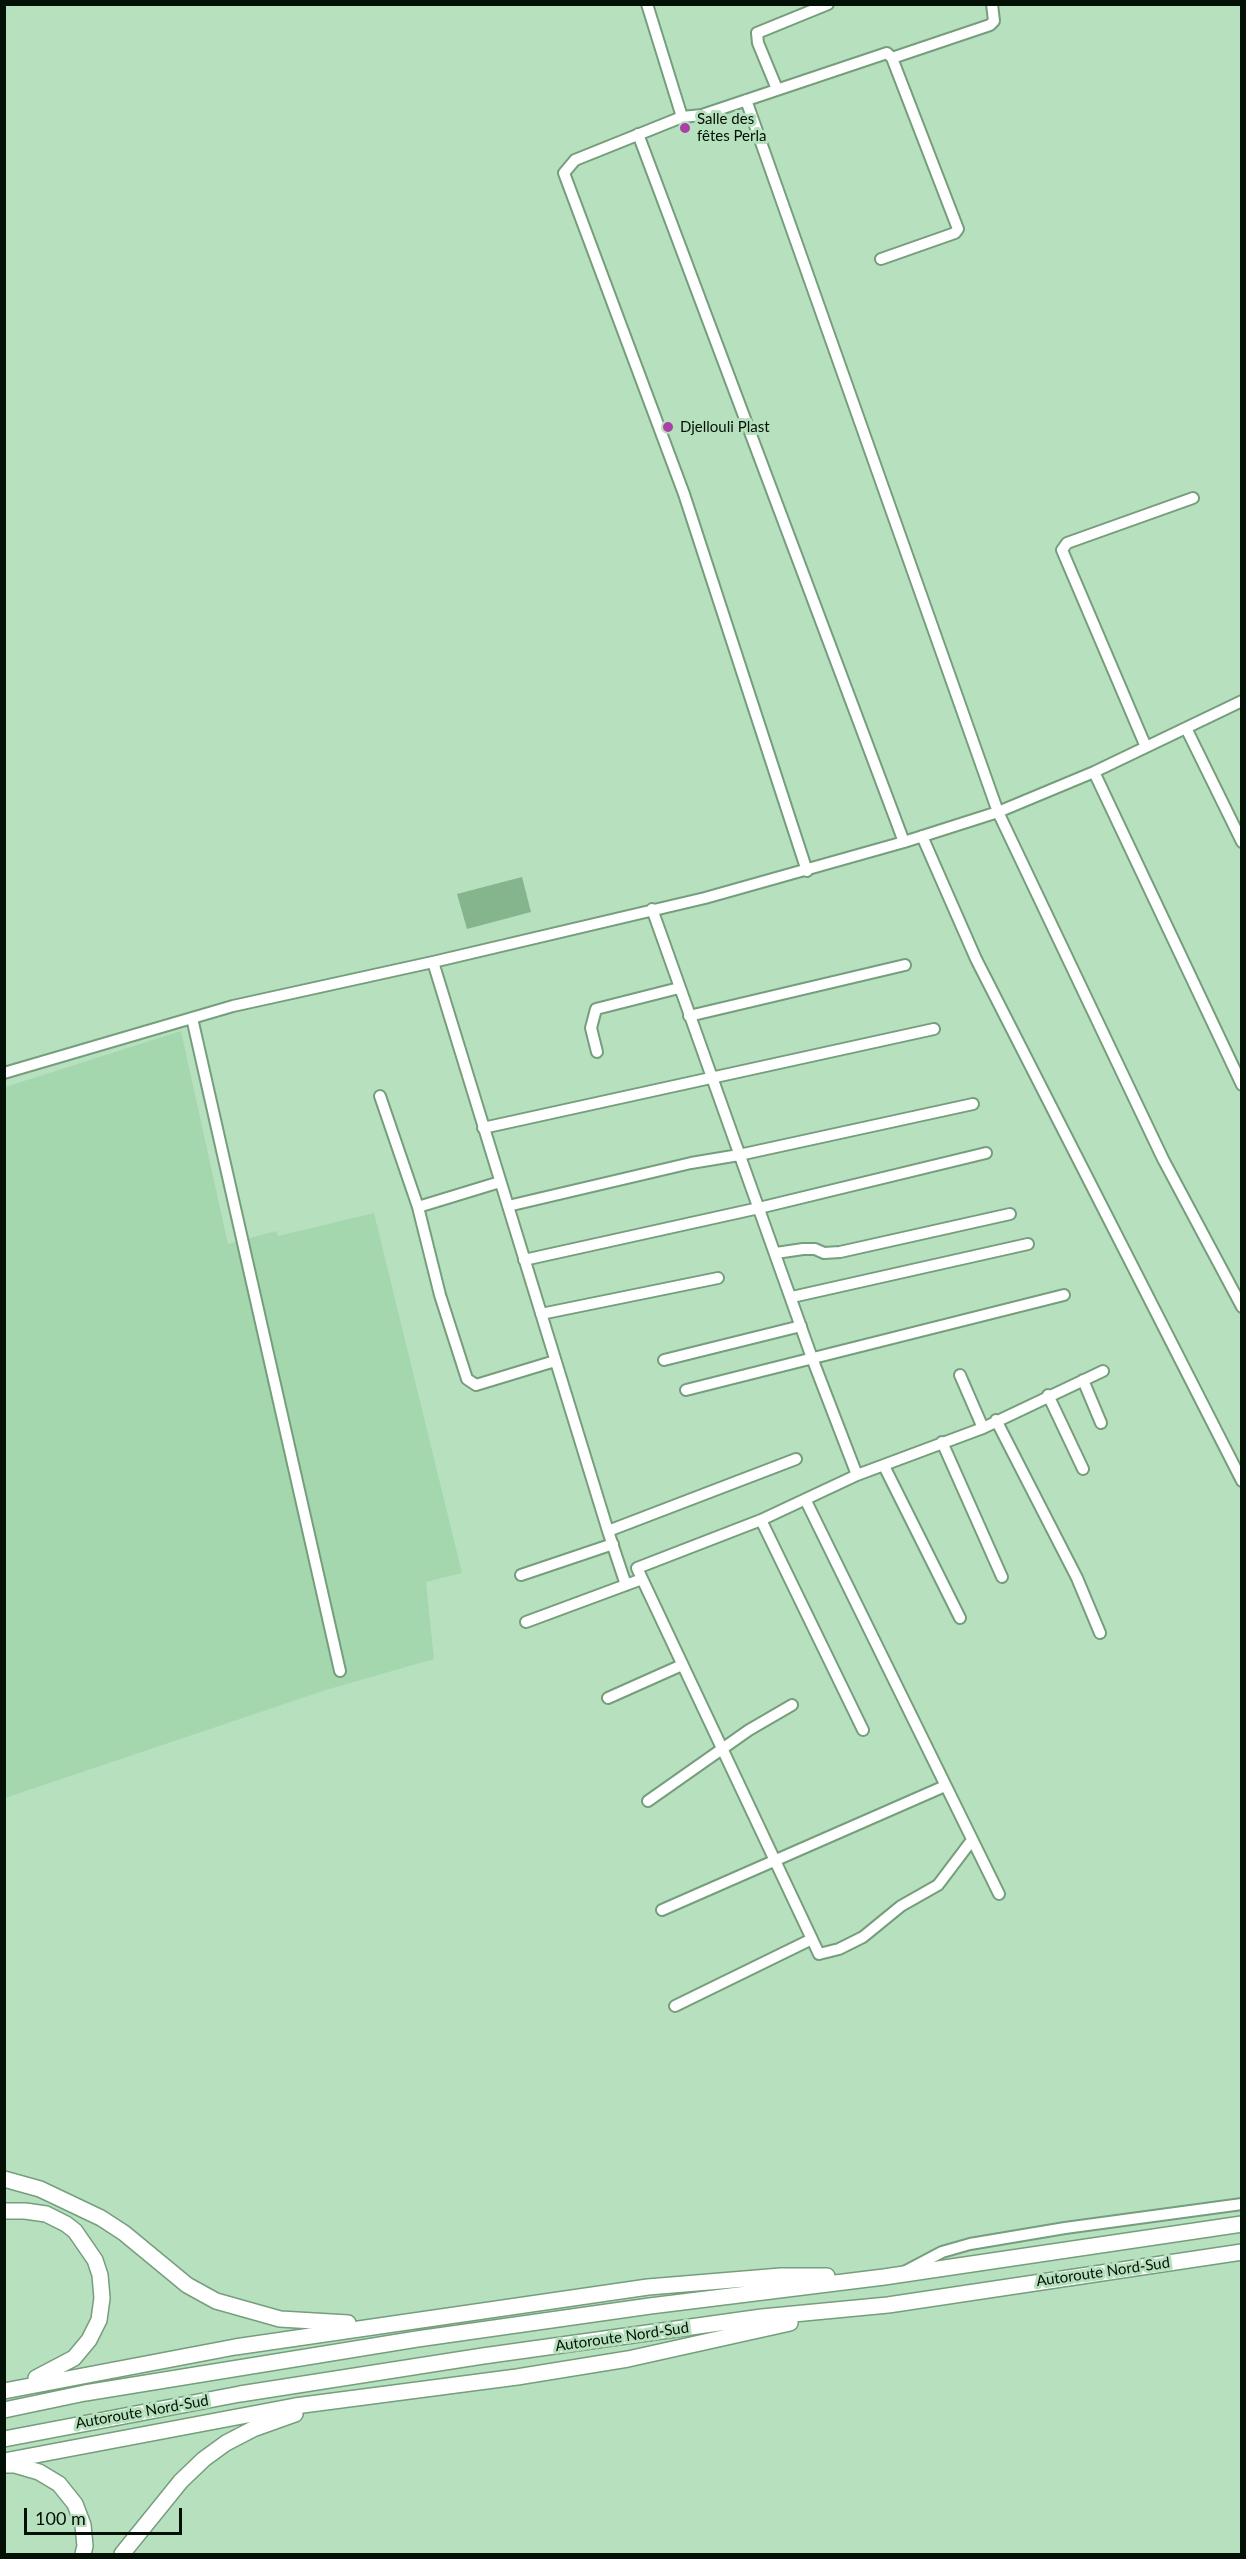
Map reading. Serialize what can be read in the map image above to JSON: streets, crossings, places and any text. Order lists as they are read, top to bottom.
{
  "streets": {
    "highway": ["Autoroute Nord-Sud"]
  },
  "places": ["Salle des fêtes Perla", "Djellouli Plast"],
  "scale_bar": "100 m"
}
